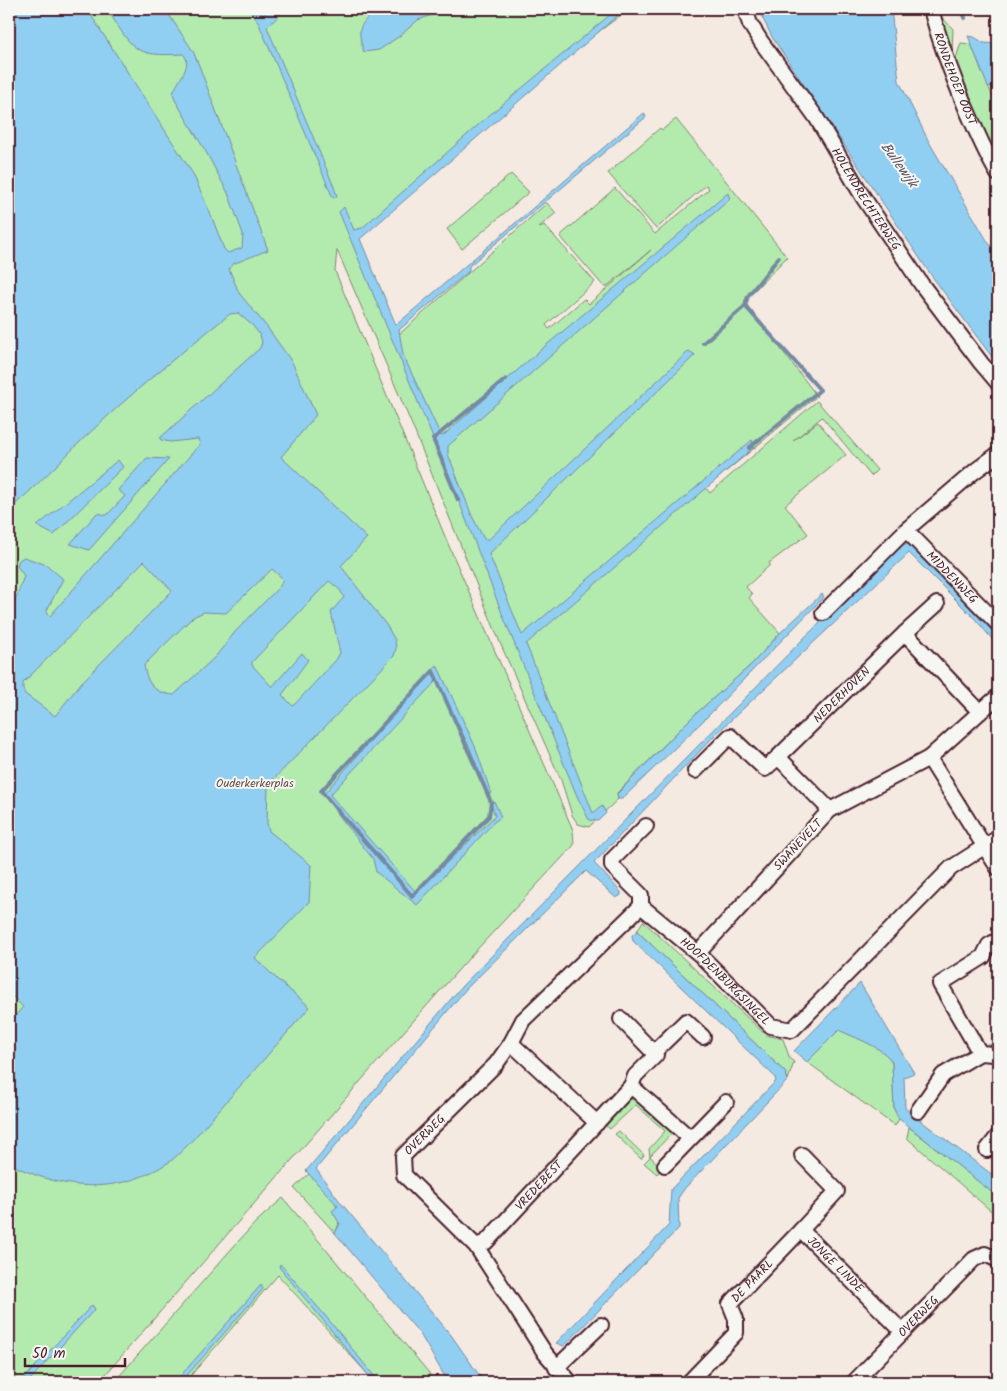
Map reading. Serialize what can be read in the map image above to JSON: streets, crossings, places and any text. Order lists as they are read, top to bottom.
{
  "streets": {
    "street": [
      "RONDEHOEP OOST",
      "HOLENDRECHTERWEG",
      "MIDDENWEG",
      "NEDERHOVEN",
      "SWANEVELT",
      "HOOFDENBURGSINGEL",
      "OVERWEG",
      "VREDEBEST",
      "JONGE LINDE",
      "DE PAARL"
    ]
  },
  "crossings": [
    ["NEDERHOVEN", "SWANEVELT"],
    ["SWANEVELT", "HOOFDENBURGSINGEL"],
    ["HOOFDENBURGSINGEL", "OVERWEG"],
    ["OVERWEG", "VREDEBEST"],
    ["OVERWEG", "JONGE LINDE"],
    ["JONGE LINDE", "DE PAARL"]
  ],
  "water": ["Bullewijk"],
  "parks": ["Ouderkerkerplas"],
  "scale_bar": "50 m"
}
